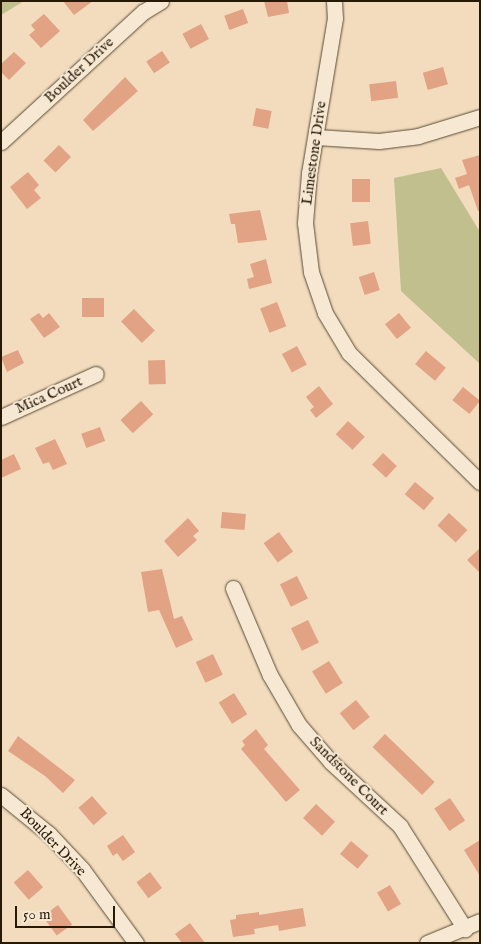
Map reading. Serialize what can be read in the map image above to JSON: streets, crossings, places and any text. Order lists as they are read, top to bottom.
{
  "streets": {
    "street": [
      "Boulder Drive",
      "Limestone Drive",
      "Mica Court",
      "Sandstone Court"
    ]
  },
  "scale_bar": "50 m"
}
